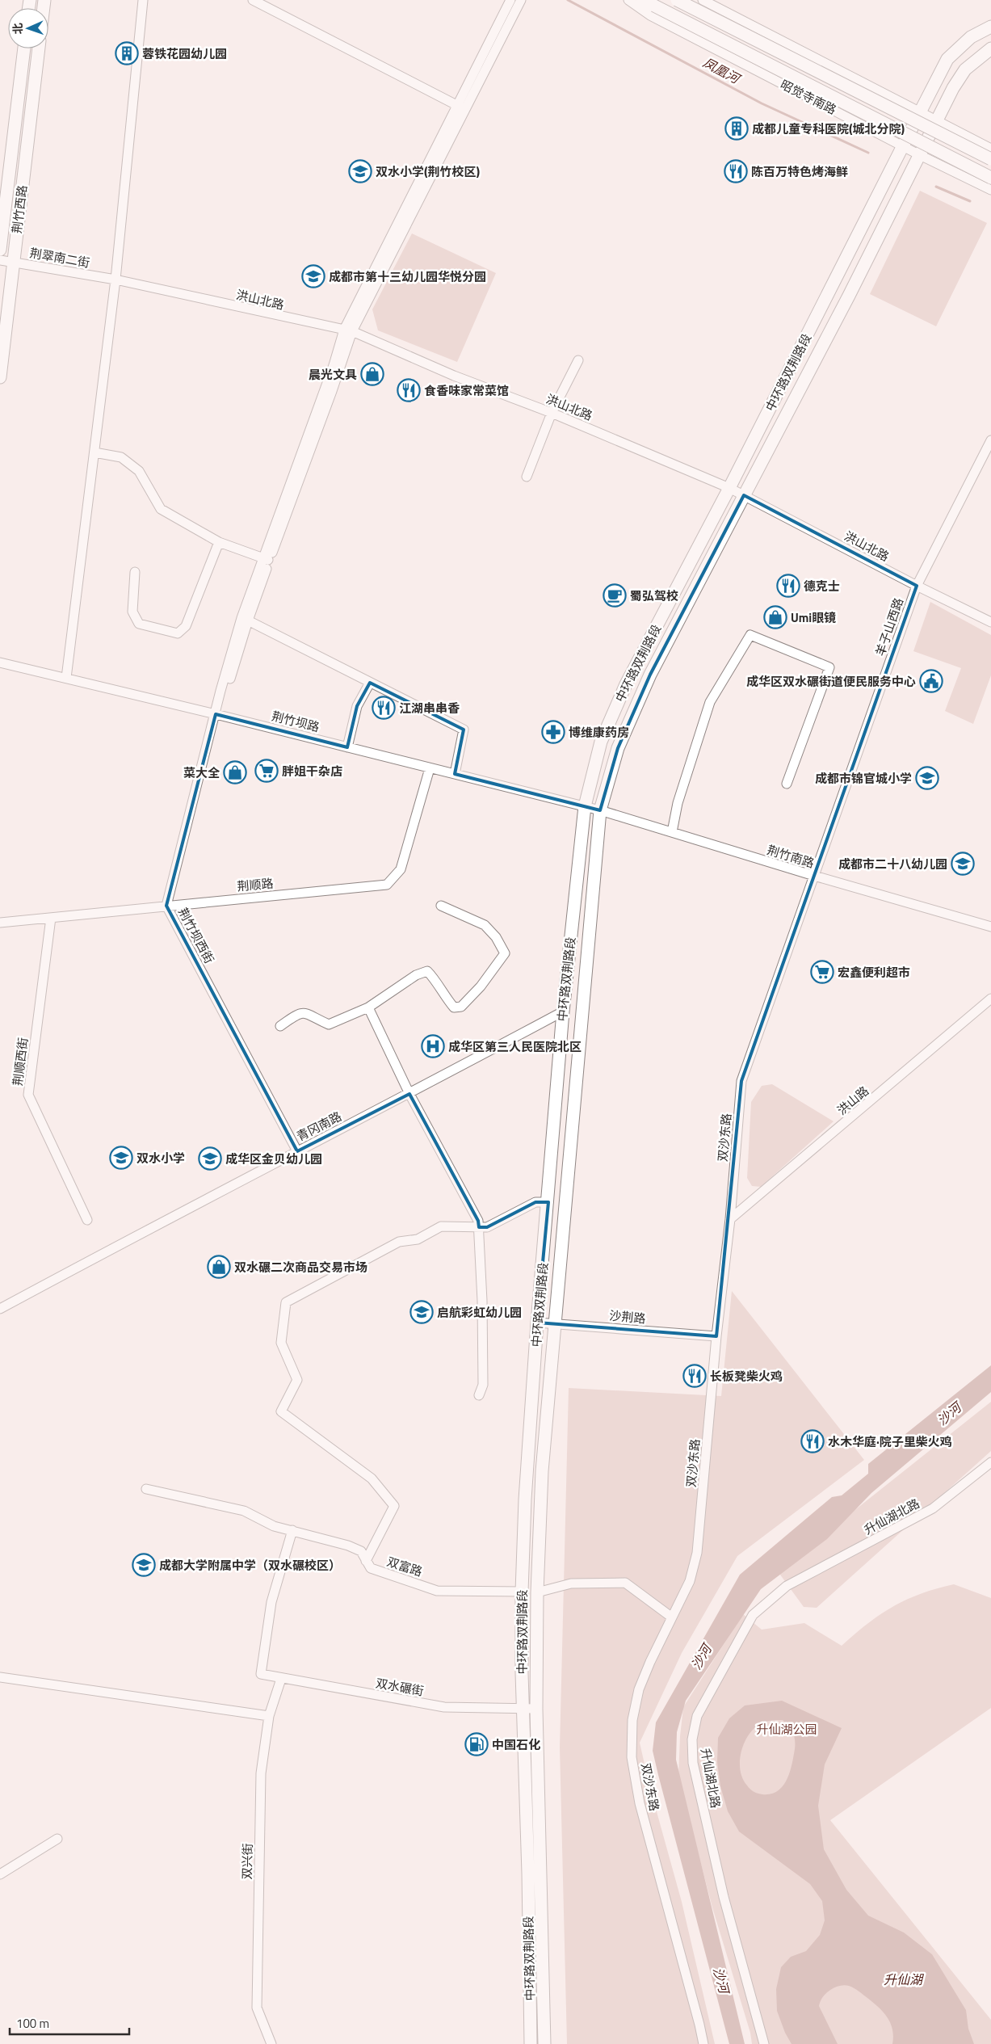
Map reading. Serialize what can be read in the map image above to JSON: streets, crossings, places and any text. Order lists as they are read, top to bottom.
{
  "streets": {
    "main road": ["昭觉寺南路", "荆竹西路", "中环路双荆路段"],
    "street": [
      "荆翠南二街",
      "洪山北路",
      "羊子山西路",
      "荆竹坝路",
      "荆竹南路",
      "荆顺路",
      "荆竹坝西街",
      "荆顺西街",
      "洪山路",
      "青冈南路",
      "双沙东路",
      "沙荆路",
      "升仙湖北路",
      "双富路",
      "双水碾街",
      "双兴街"
    ]
  },
  "crossings": [
    ["昭觉寺南路", "中环路双荆路段"],
    ["荆竹西路", "荆翠南二街"],
    ["荆翠南二街", "洪山北路"],
    ["洪山北路", "中环路双荆路段"],
    ["洪山北路", "羊子山西路"],
    ["中环路双荆路段", "荆竹坝路"],
    ["中环路双荆路段", "荆竹南路"],
    ["中环路双荆路段", "青冈南路"],
    ["中环路双荆路段", "沙荆路"],
    ["中环路双荆路段", "双富路"],
    ["中环路双荆路段", "双水碾街"],
    ["羊子山西路", "荆竹南路"],
    ["羊子山西路", "双沙东路"],
    ["荆竹坝路", "荆竹南路"],
    ["荆竹坝路", "荆顺路"],
    ["荆竹坝路", "荆竹坝西街"],
    ["荆竹南路", "双沙东路"],
    ["荆顺路", "荆竹坝西街"],
    ["荆顺路", "荆顺西街"],
    ["荆竹坝西街", "青冈南路"],
    ["洪山路", "双沙东路"],
    ["双沙东路", "沙荆路"],
    ["双富路", "双水碾街"],
    ["双水碾街", "双兴街"]
  ],
  "water": ["凤凰河", "沙河", "升仙湖"],
  "parks": ["升仙湖公园"],
  "places": {
    "building": ["蓉铁花园幼儿园", "成都儿童专科医院(城北分院)"],
    "school or university": [
      "双水小学(荆竹校区)",
      "成都市第十三幼儿园华悦分园",
      "成都市锦官城小学",
      "成都市二十八幼儿园",
      "双水小学",
      "成华区金贝幼儿园",
      "启航彩虹幼儿园",
      "成都大学附属中学（双水碾校区）"
    ],
    "restaurant": [
      "陈百万特色烤海鲜",
      "食香味家常菜馆",
      "德克士",
      "江湖串串香",
      "长板凳柴火鸡",
      "水木华庭·院子里柴火鸡"
    ],
    "shop": [
      "晨光文具",
      "Umi眼镜",
      "菜大全",
      "双水碾二次商品交易市场"
    ],
    "cafe": ["蜀弘驾校"],
    "public building": ["成华区双水碾街道便民服务中心"],
    "pharmacy": ["博维康药房"],
    "supermarket": ["胖姐干杂店", "宏鑫便利超市"],
    "hospital": ["成华区第三人民医院北区"],
    "fuel station": ["中国石化"]
  },
  "scale_bar": "100 m",
  "north": "left"
}
